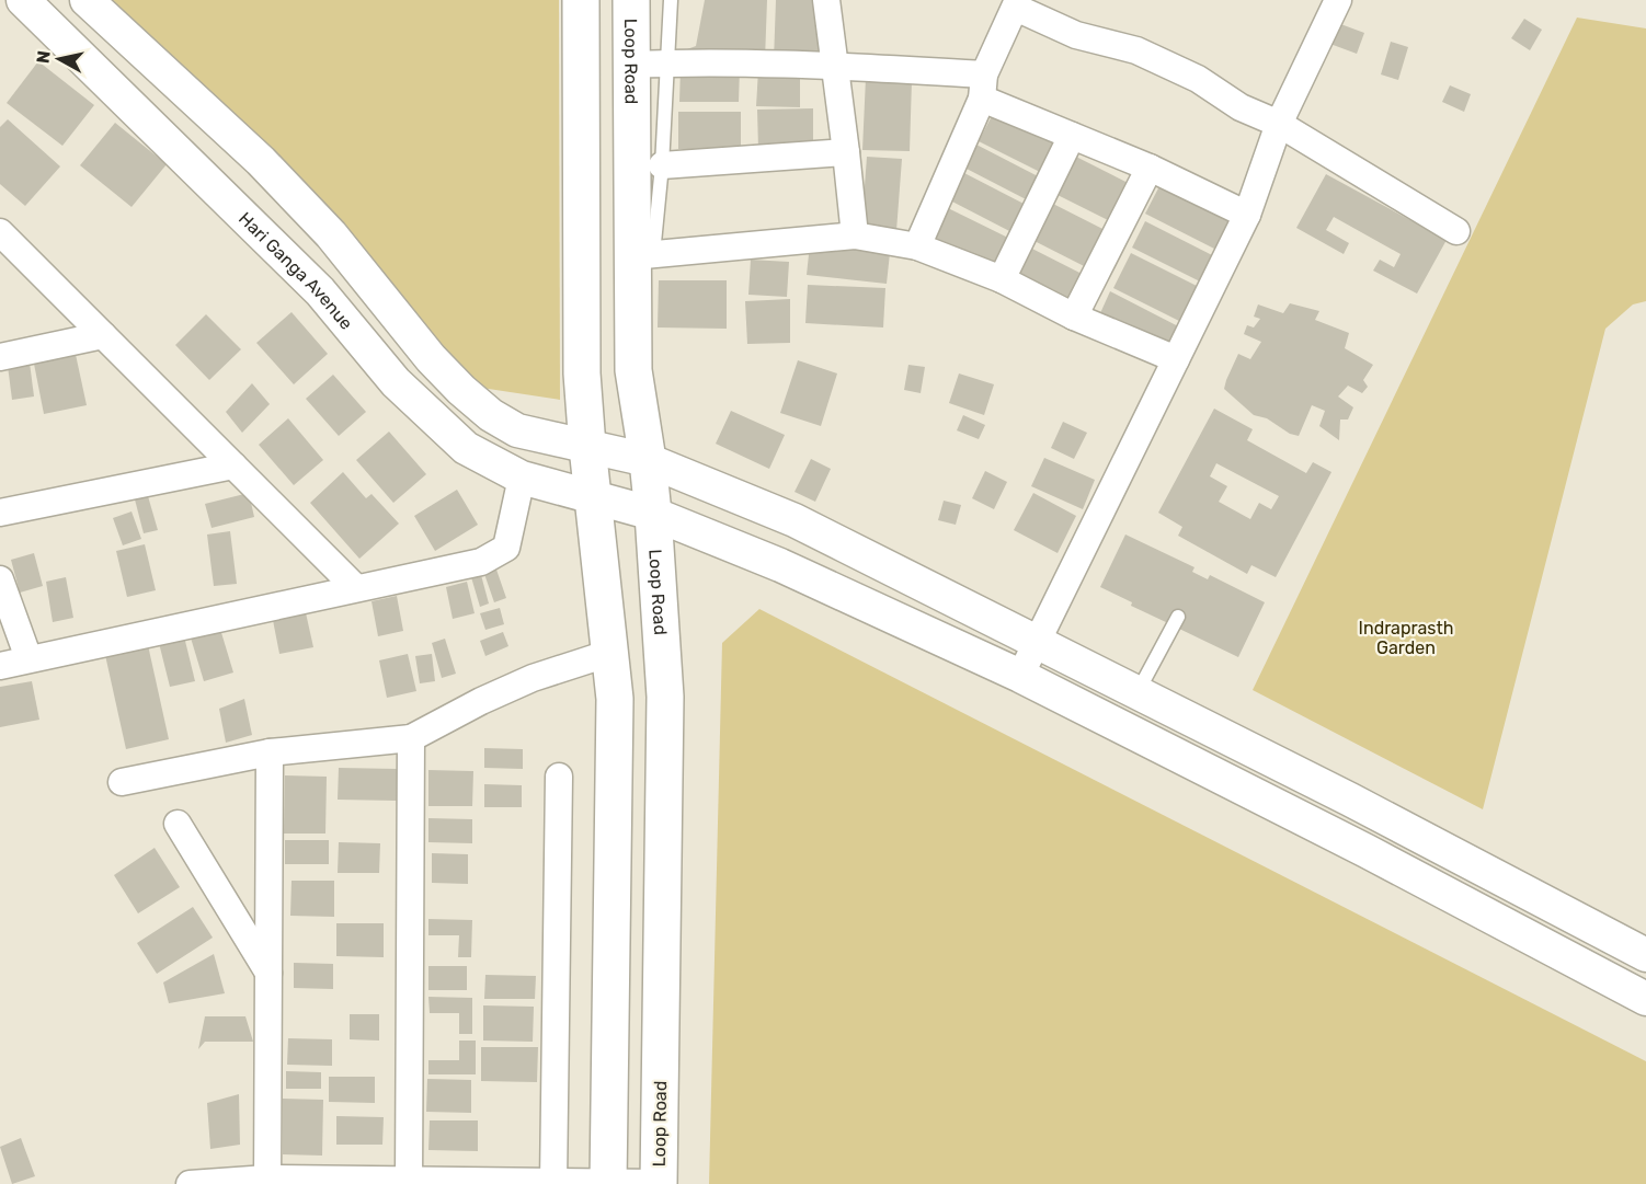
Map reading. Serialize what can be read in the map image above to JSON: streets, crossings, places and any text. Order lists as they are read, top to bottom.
{
  "streets": {
    "main road": ["Loop Road"],
    "street": ["Hari Ganga Avenue"]
  },
  "crossings": [
    ["Loop Road", "Hari Ganga Avenue"]
  ],
  "parks": ["Indraprasth Garden"],
  "north": "left"
}
